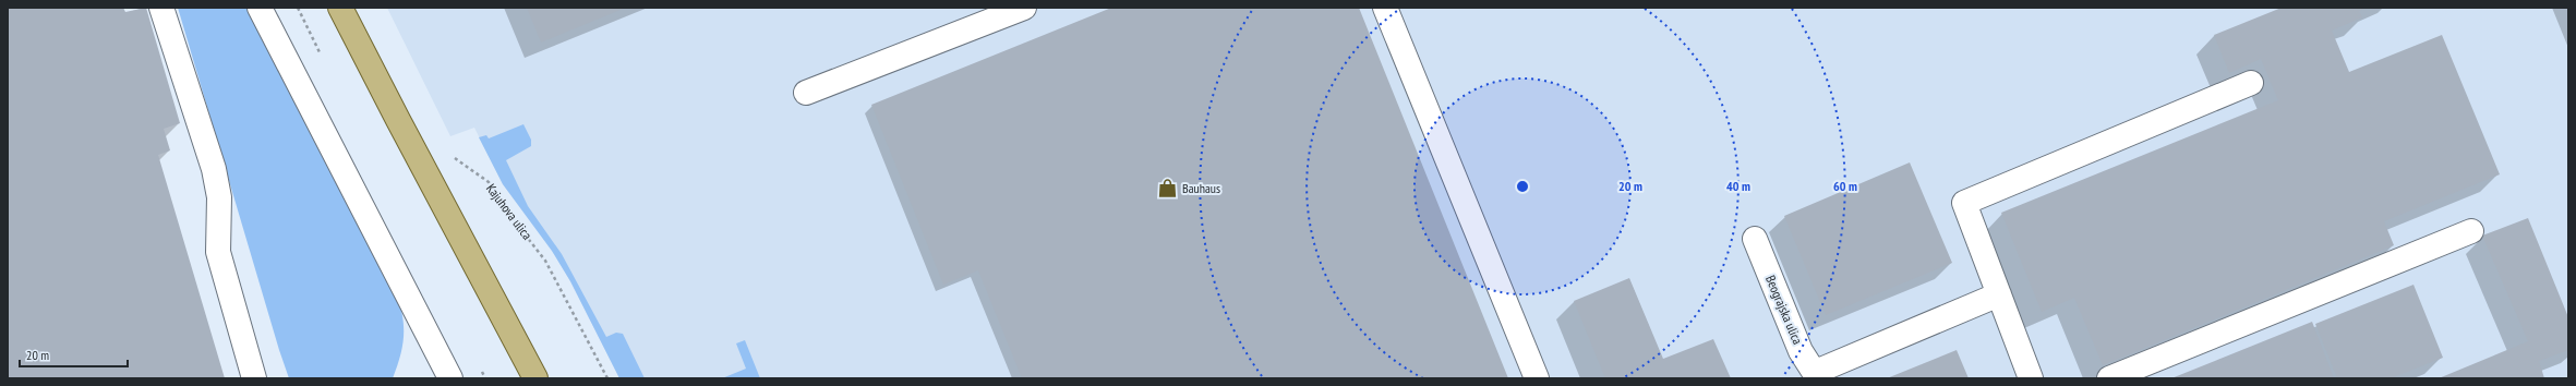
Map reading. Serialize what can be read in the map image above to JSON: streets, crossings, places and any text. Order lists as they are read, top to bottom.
{
  "streets": {
    "lane": ["Beograjska ulica"],
    "path": ["Kajuhova ulica"]
  },
  "places": {
    "shop": ["Bauhaus"]
  },
  "scale_bar": "20 m",
  "rings": ["20 m", "40 m", "60 m"]
}
